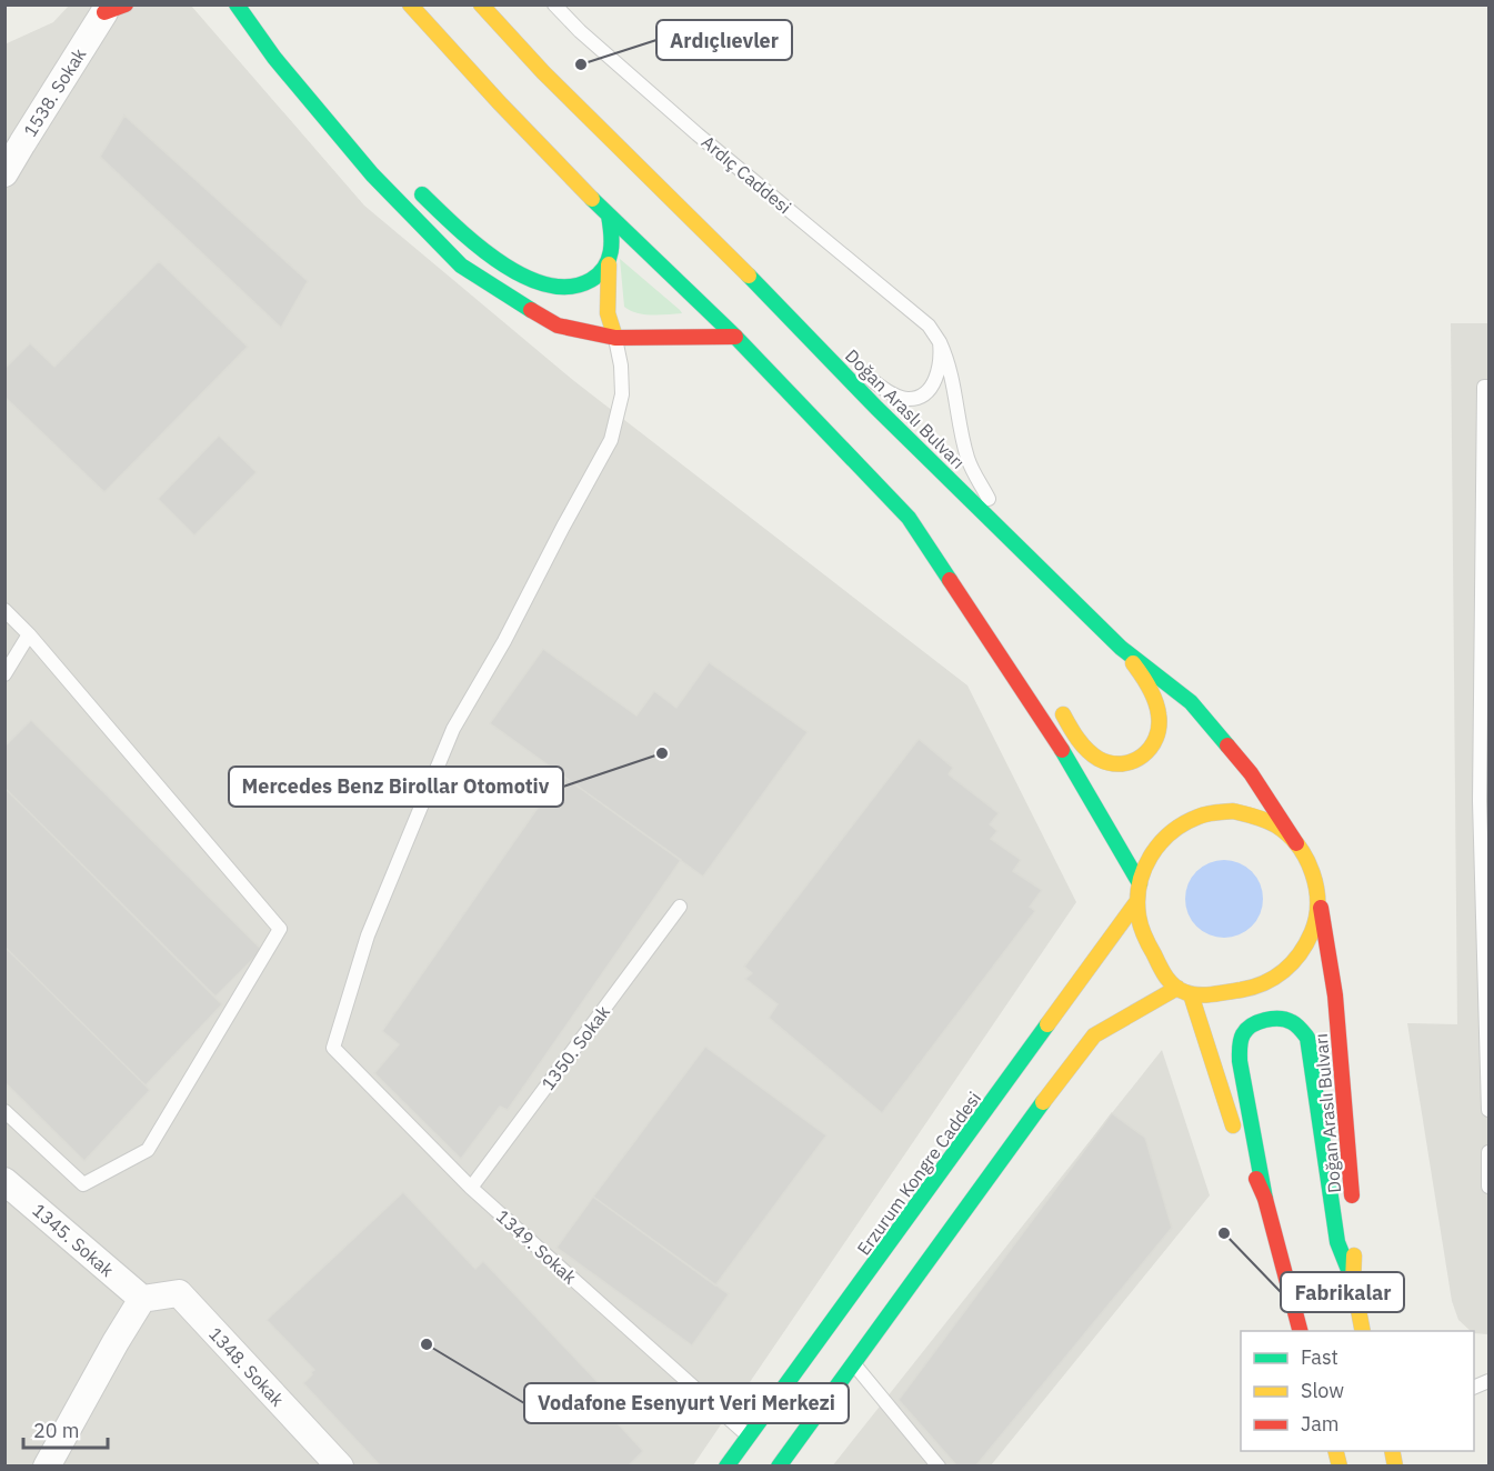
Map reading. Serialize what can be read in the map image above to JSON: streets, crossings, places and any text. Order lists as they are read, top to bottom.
{
  "streets": {
    "main road": ["Doğan Araslı Bulvarı", "Erzurum Kongre Caddesi"],
    "street": ["1538. Sokak", "1345. Sokak", "1348. Sokak"],
    "lane": ["Ardıç Caddesi", "1350. Sokak", "1349. Sokak"]
  },
  "crossings": [
    ["Ardıç Caddesi", "Doğan Araslı Bulvarı"],
    ["Doğan Araslı Bulvarı", "Erzurum Kongre Caddesi"],
    ["1350. Sokak", "1349. Sokak"],
    ["Erzurum Kongre Caddesi", "1349. Sokak"],
    ["1345. Sokak", "1348. Sokak"]
  ],
  "places": [
    "Ardıçlıevler",
    "Mercedes Benz Birollar Otomotiv",
    "Fabrikalar",
    "Vodafone Esenyurt Veri Merkezi"
  ],
  "legend": ["Fast", "Slow", "Jam"],
  "scale_bar": "20 m"
}
